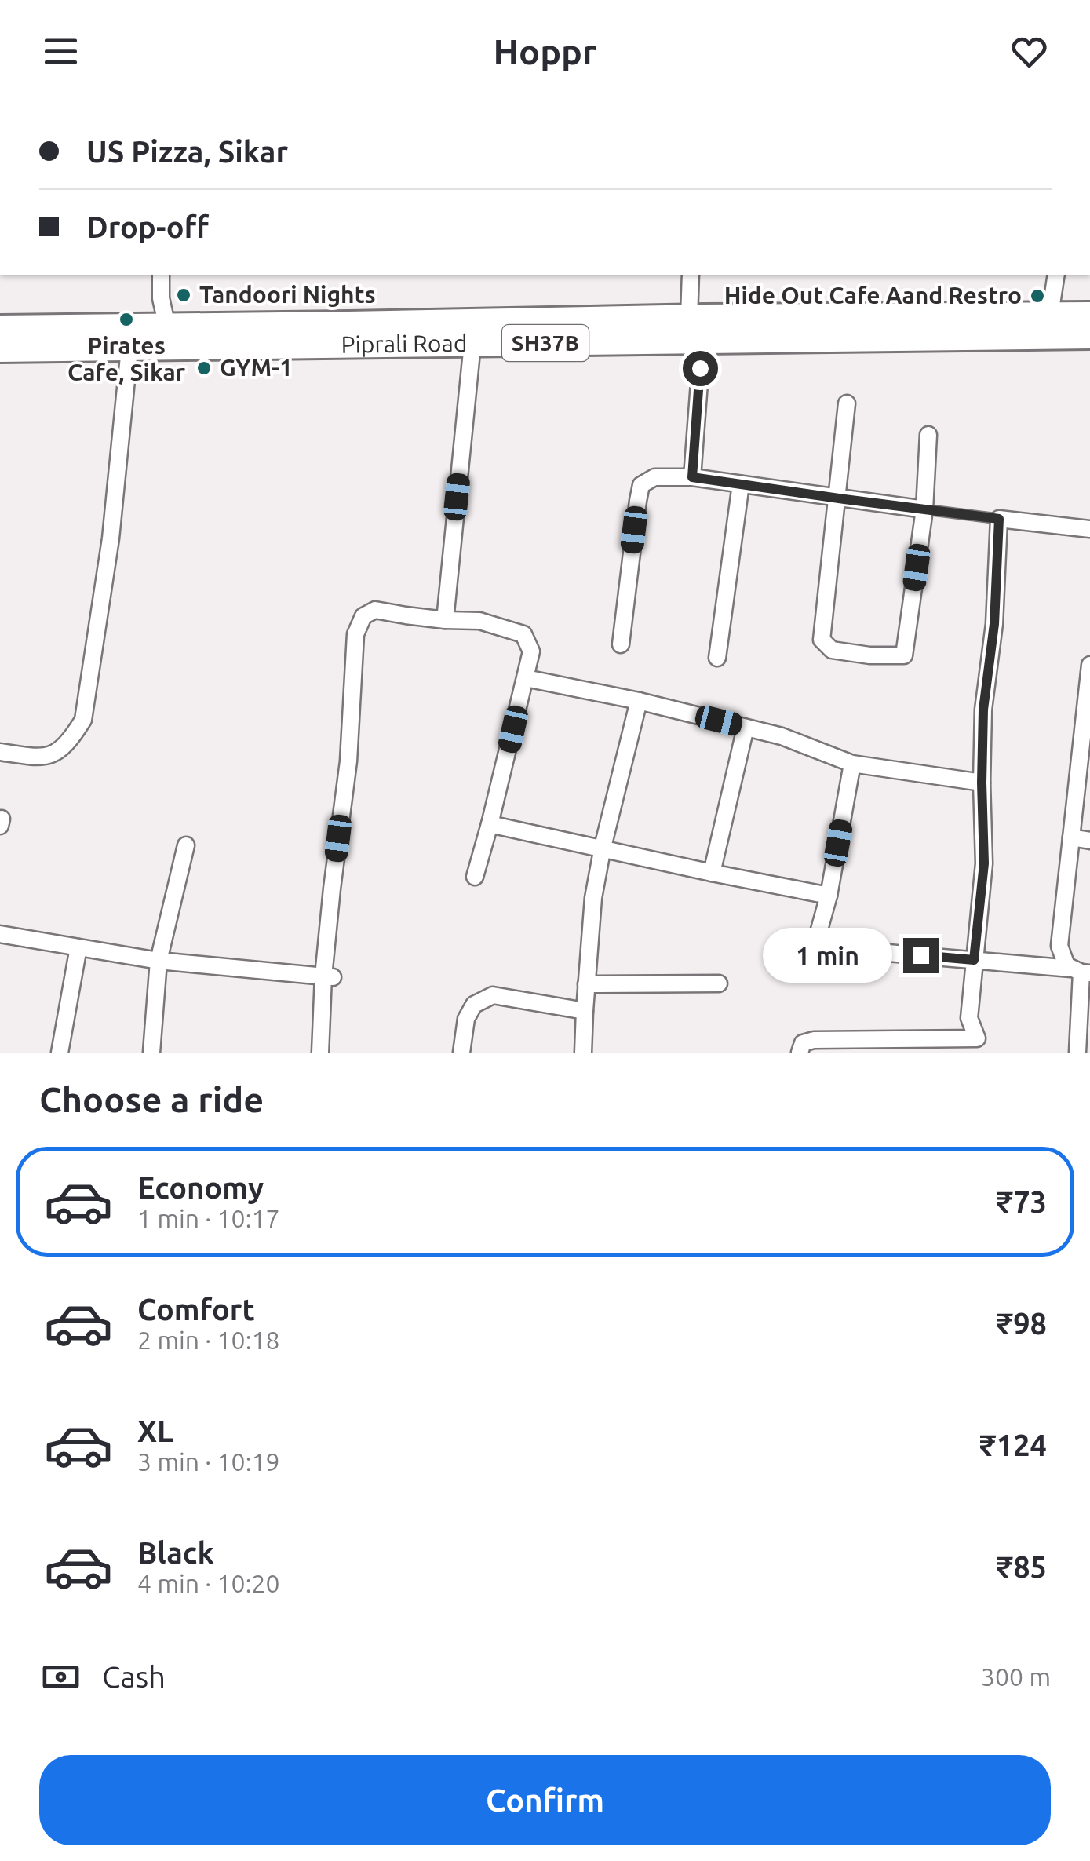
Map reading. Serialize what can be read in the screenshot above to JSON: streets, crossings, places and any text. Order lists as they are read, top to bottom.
{
  "streets": {
    "main road": ["SH37B", "Piprali Road"]
  },
  "places": [
    "Tandoori Nights",
    "Hide Out Cafe Aand Restro",
    "Pirates Cafe, Sikar",
    "GYM-1"
  ],
  "page": {
    "header": "Hoppr",
    "banner": ["US Pizza, Sikar", "Drop-off"],
    "bubble": "1 min",
    "heading": "Choose a ride",
    "list": [
      {
        "name": "Economy",
        "note": "1 min · 10:17",
        "value": "₹73"
      },
      {
        "name": "Comfort",
        "note": "2 min · 10:18",
        "value": "₹98"
      },
      {
        "name": "XL",
        "note": "3 min · 10:19",
        "value": "₹124"
      },
      {
        "name": "Black",
        "note": "4 min · 10:20",
        "value": "₹85"
      }
    ],
    "pay": ["Cash", "300 m"],
    "buttons": "Confirm"
  }
}
